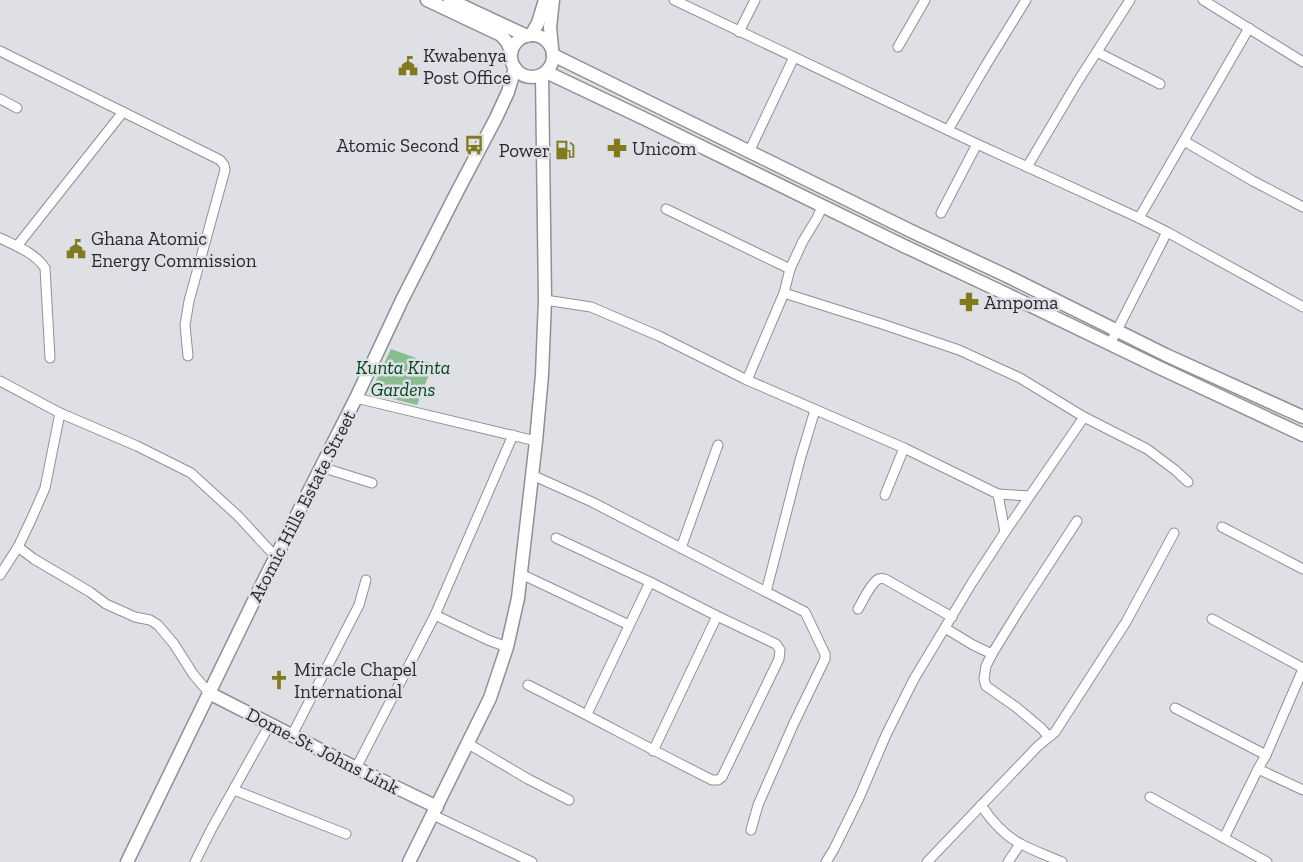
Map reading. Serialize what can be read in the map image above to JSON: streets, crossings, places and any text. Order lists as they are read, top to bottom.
{
  "streets": {
    "main road": ["Atomic Hills Estate Street", "Dome-St. Johns Link"]
  },
  "crossings": [
    ["Atomic Hills Estate Street", "Dome-St. Johns Link"]
  ],
  "parks": ["Kunta Kinta Gardens"],
  "places": {
    "public building": ["Kwabenya Post Office", "Ghana Atomic Energy Commission"],
    "bus stop": ["Atomic Second"],
    "pharmacy": ["Unicom", "Ampoma"],
    "fuel station": ["Power"],
    "church": ["Miracle Chapel International"]
  }
}
